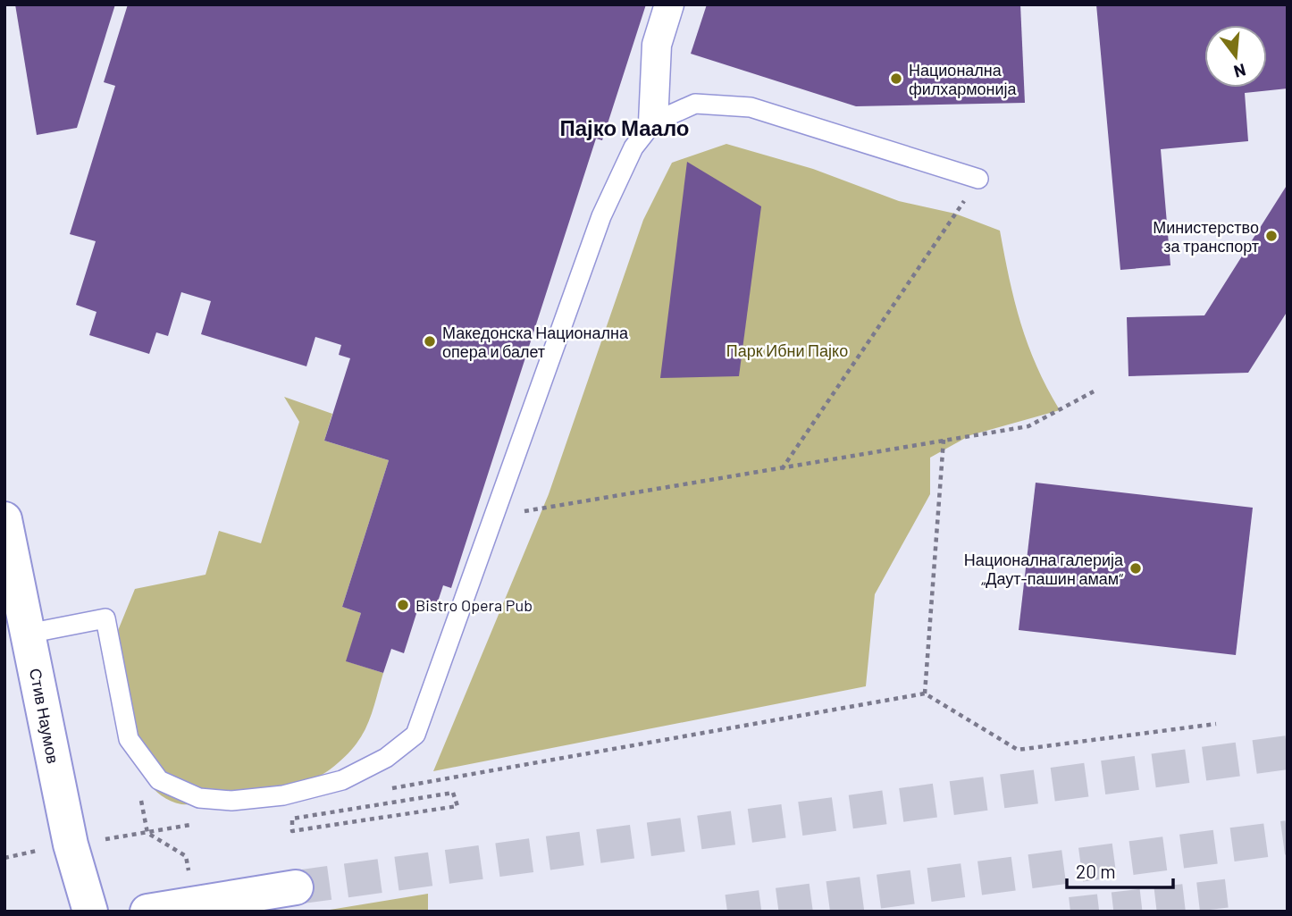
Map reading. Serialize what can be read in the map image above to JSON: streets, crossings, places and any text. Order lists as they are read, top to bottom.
{
  "streets": {
    "street": ["Стив Наумов"]
  },
  "districts": ["Пајко Маало"],
  "parks": ["Парк Ибни Пајко"],
  "places": [
    "Национална филхармонија",
    "Министерство за транспорт",
    "Македонска Национална опера и балет",
    "Национална галерија „Даут-пашин амам“",
    "Bistro Opera Pub"
  ],
  "scale_bar": "20 m",
  "north": "bottom"
}
